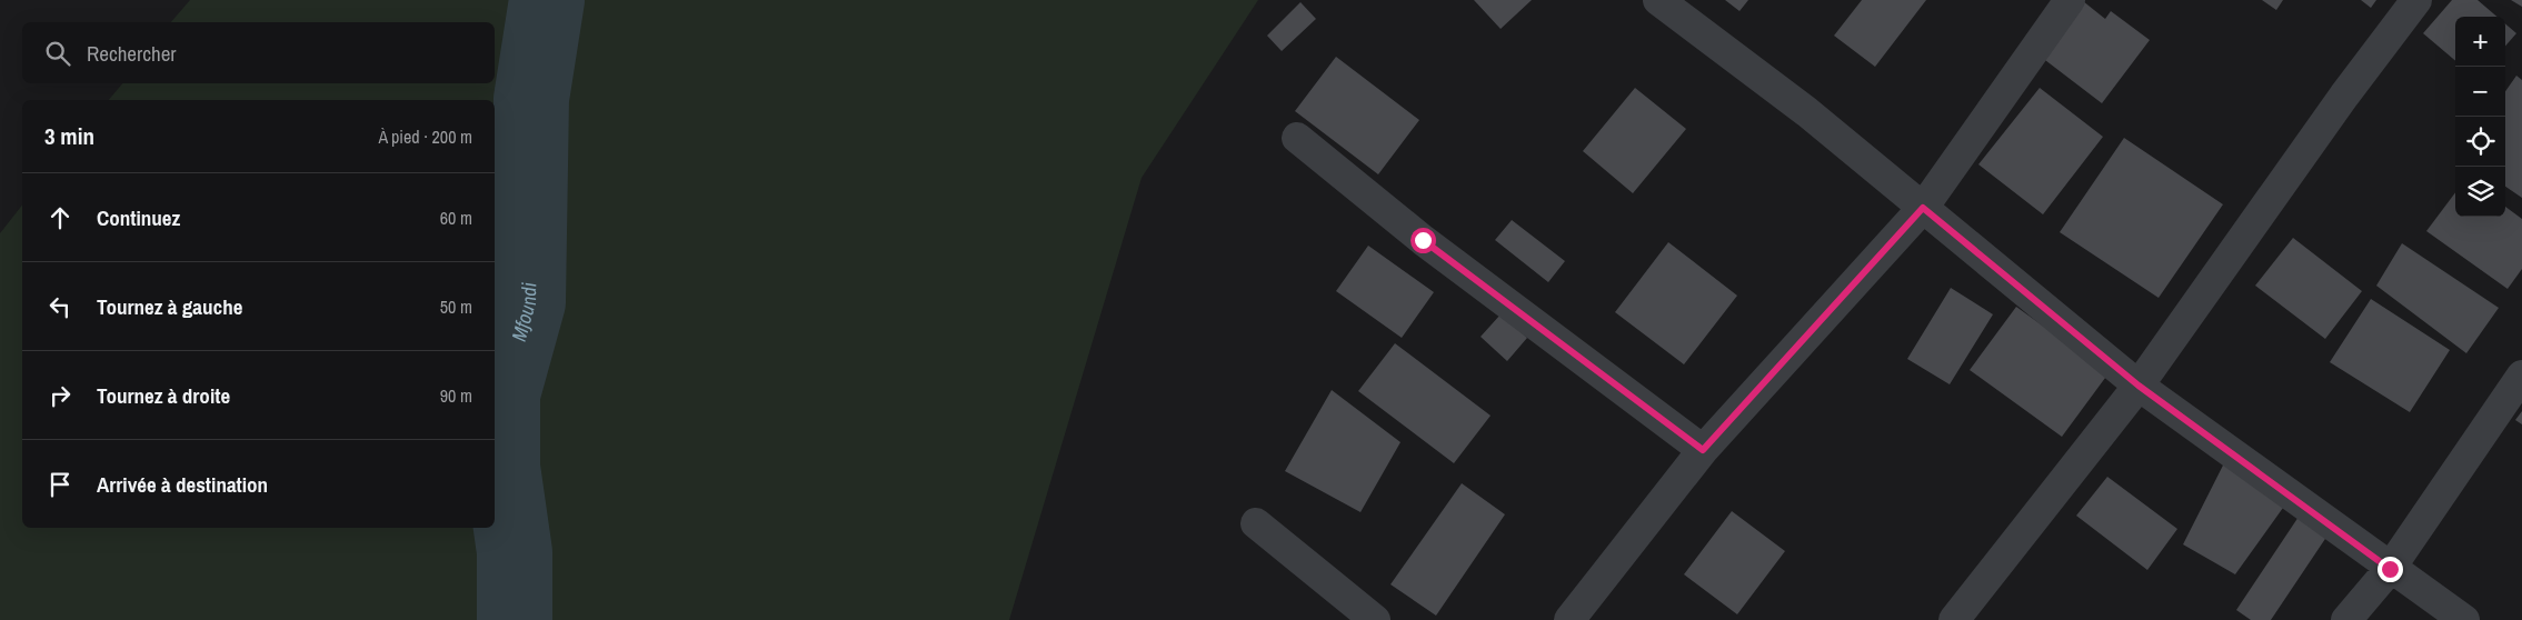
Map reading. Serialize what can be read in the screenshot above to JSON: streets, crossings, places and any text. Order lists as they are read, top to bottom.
{
  "water": ["Mfoundi"],
  "page": {
    "map_buttons": ["+", "−"],
    "search": "Rechercher",
    "heading": ["3 min", "À pied · 200 m"],
    "list": [
      ["Continuez", "60 m"],
      ["Tournez à gauche", "50 m"],
      ["Tournez à droite", "90 m"],
      "Arrivée à destination"
    ]
  }
}
